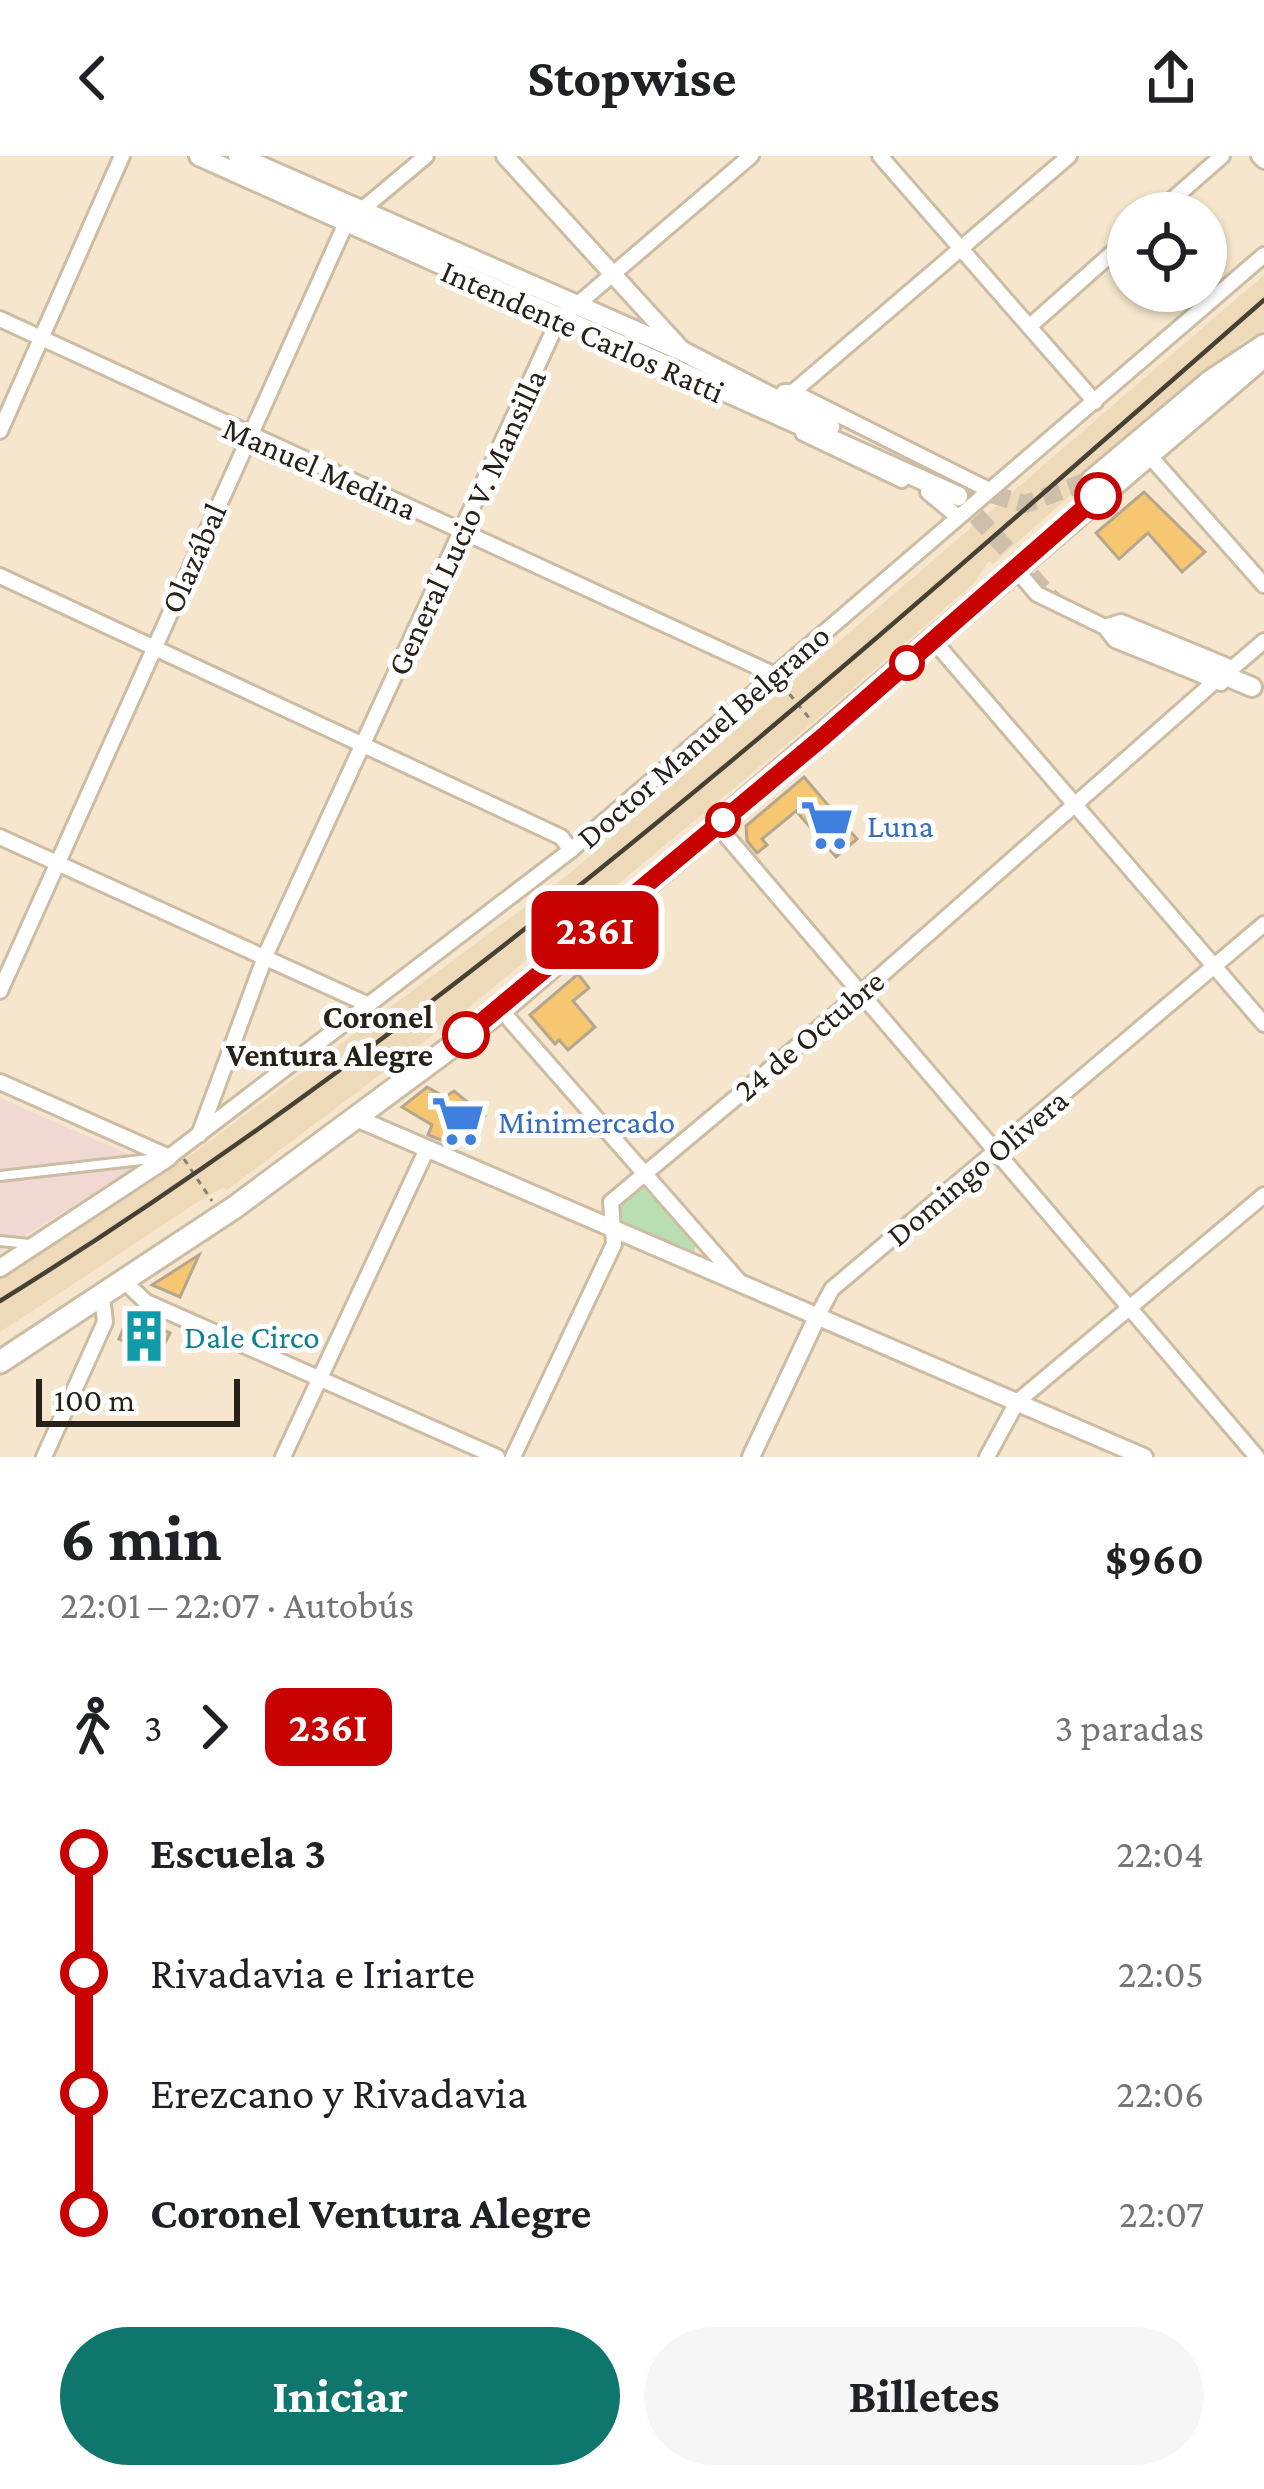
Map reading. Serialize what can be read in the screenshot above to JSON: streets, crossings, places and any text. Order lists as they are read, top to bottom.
{
  "streets": {
    "main road": ["Intendente Carlos Ratti"],
    "street": [
      "Manuel Medina",
      "General Lucio V. Mansilla",
      "Olazábal",
      "Doctor Manuel Belgrano",
      "24 de Octubre",
      "Domingo Olivera"
    ]
  },
  "crossings": [
    ["Intendente Carlos Ratti", "General Lucio V. Mansilla"],
    ["Intendente Carlos Ratti", "Olazábal"],
    ["Intendente Carlos Ratti", "Doctor Manuel Belgrano"],
    ["Manuel Medina", "General Lucio V. Mansilla"],
    ["Manuel Medina", "Olazábal"],
    ["Manuel Medina", "Doctor Manuel Belgrano"],
    ["General Lucio V. Mansilla", "Doctor Manuel Belgrano"]
  ],
  "places": {
    "supermarket": ["Luna", "Minimercado"],
    "other": ["Coronel Ventura Alegre"],
    "building": ["Dale Circo"]
  },
  "lines": ["bus line 236I"],
  "scale_bar": "100 m",
  "page": {
    "header": "Stopwise",
    "on_map": "236I",
    "scale": "100 m",
    "heading": ["6 min", "22:01 – 22:07 · Autobús", "$960"],
    "legs": ["3", "236I", "3 paradas"],
    "list": [
      {
        "name": "Escuela 3",
        "value": "22:04"
      },
      {
        "name": "Rivadavia e Iriarte",
        "value": "22:05"
      },
      {
        "name": "Erezcano y Rivadavia",
        "value": "22:06"
      },
      {
        "name": "Coronel Ventura Alegre",
        "value": "22:07"
      }
    ],
    "buttons": ["Iniciar", "Billetes"]
  }
}
